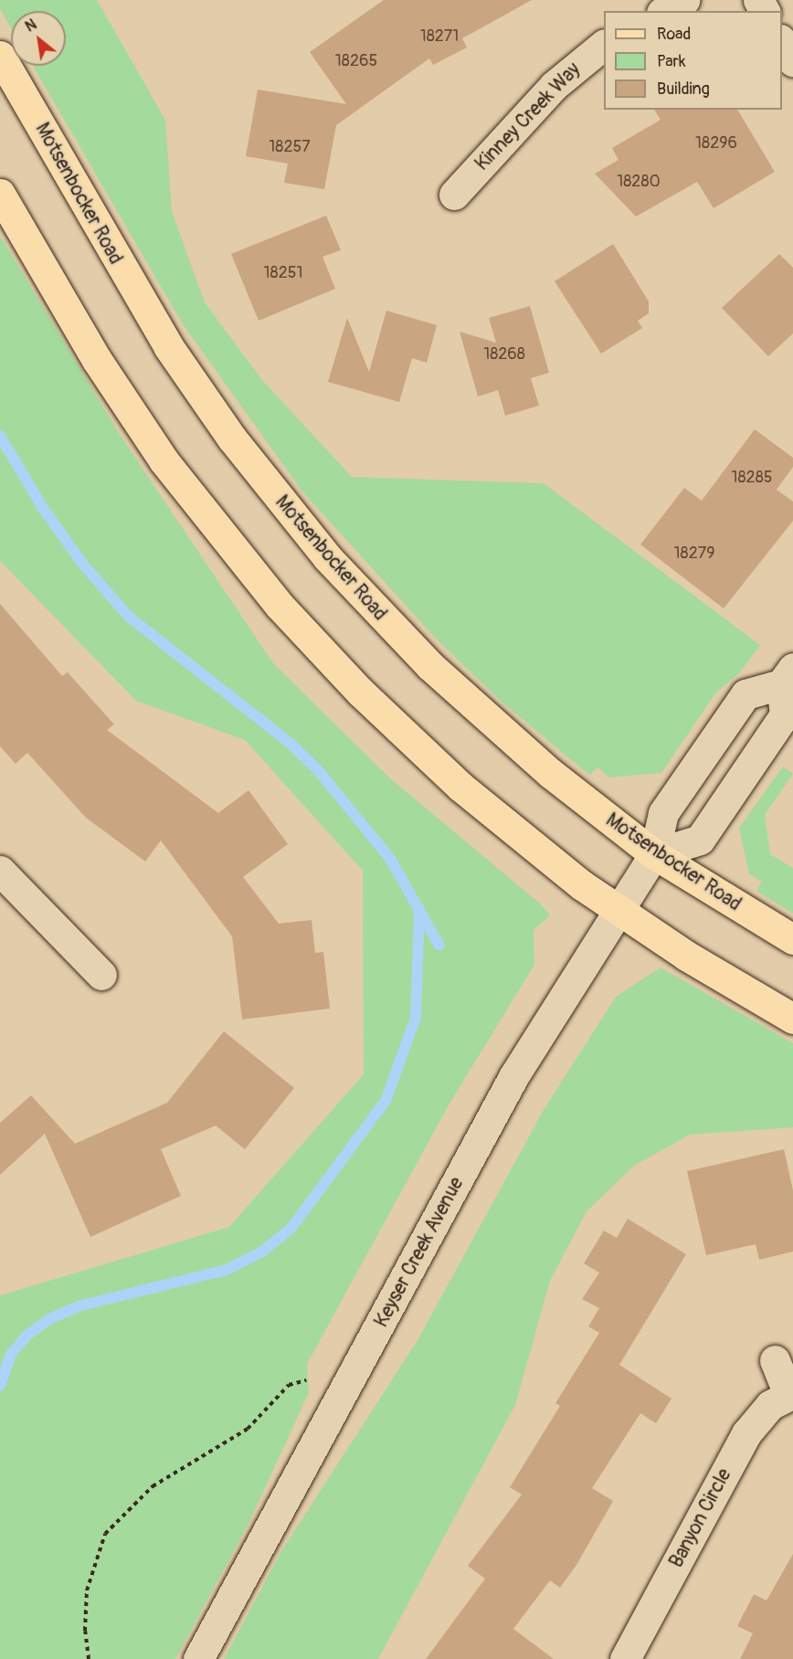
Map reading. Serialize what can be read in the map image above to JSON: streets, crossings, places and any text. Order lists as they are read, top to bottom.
{
  "streets": {
    "main road": ["Motsenbocker Road"],
    "street": ["Kinney Creek Way", "Keyser Creek Avenue", "Banyon Circle"]
  },
  "crossings": [
    ["Motsenbocker Road", "Keyser Creek Avenue"]
  ],
  "house_numbers": [
    "18271",
    "18265",
    "18296",
    "18257",
    "18280",
    "18251",
    "18268",
    "18285",
    "18279"
  ],
  "legend": ["Road", "Park", "Building"],
  "north": "top left"
}
